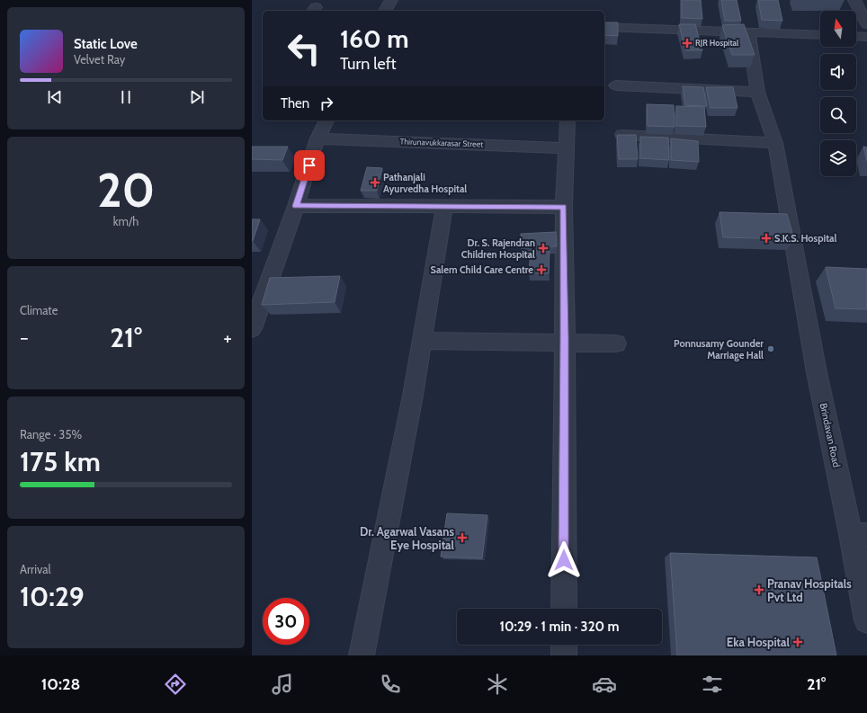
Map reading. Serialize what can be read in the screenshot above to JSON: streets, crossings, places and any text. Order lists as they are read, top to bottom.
{
  "streets": {
    "street": ["Thirunavukkarasar Street", "Brindavan Road"]
  },
  "places": {
    "health": [
      "RJR Hospital",
      "Pathanjali Ayurvedha Hospital",
      "S.K.S. Hospital",
      "Dr. S. Rajendran Children Hospital",
      "Salem Child Care Centre",
      "Dr. Agarwal Vasans Eye Hospital",
      "Pranav Hospitals Pvt Ltd",
      "Eka Hospital"
    ],
    "other": ["Ponnusamy Gounder Marriage Hall"]
  },
  "north": "top",
  "page": {
    "turn": ["160 m", "Turn left"],
    "song": ["Static Love", "Velvet Ray"],
    "then": "Then",
    "tile": [
      ["20", "km/h"],
      "Climate",
      ["Range · 35%", "175 km"],
      ["Arrival", "10:29"]
    ],
    "heat": ["−", "21°", "+"],
    "limit": "30",
    "trip": "10:29 · 1 min · 320 m",
    "tabs": ["10:28", "21°"]
  }
}
